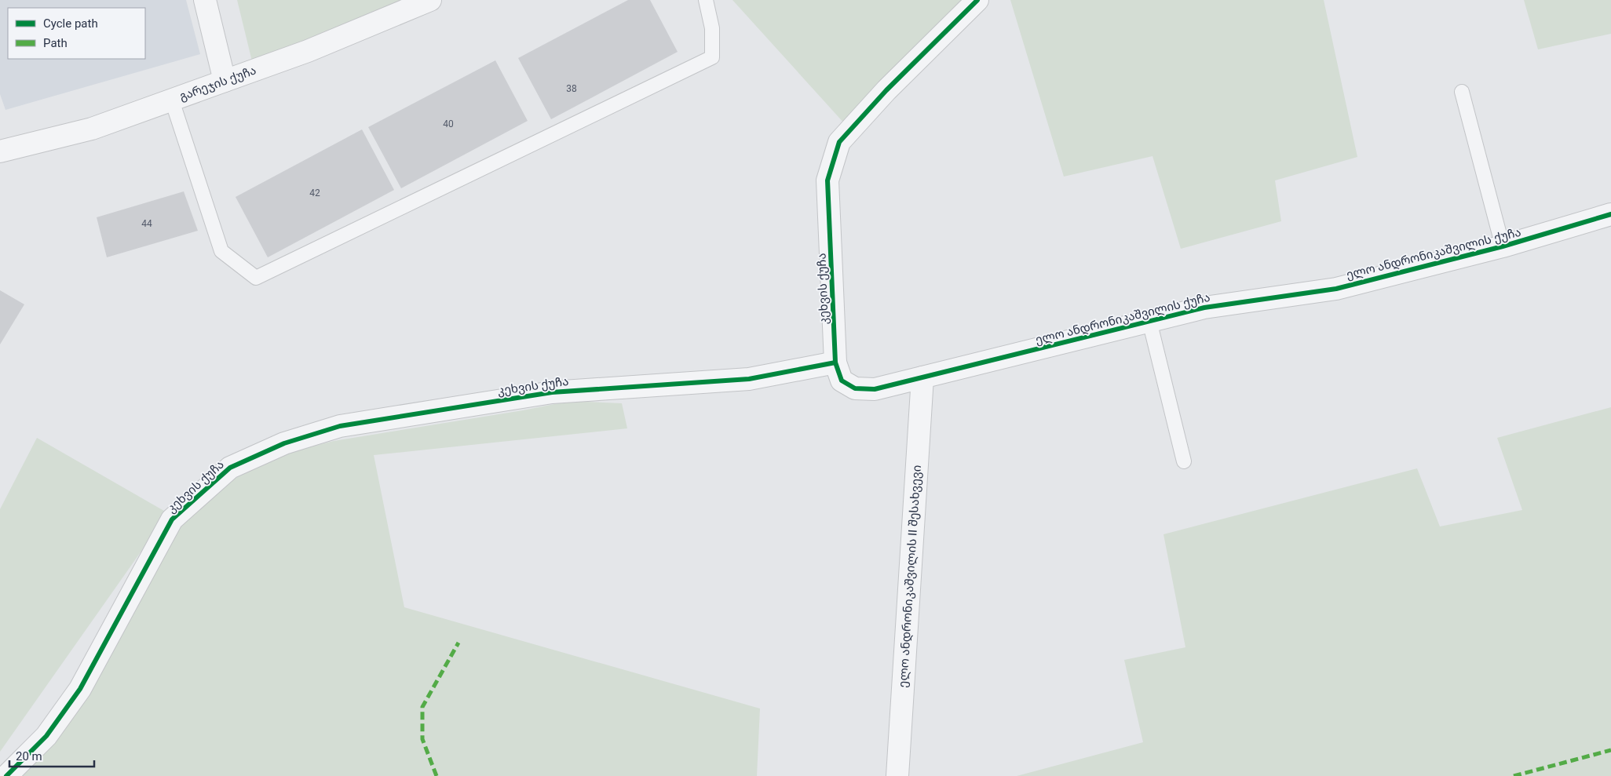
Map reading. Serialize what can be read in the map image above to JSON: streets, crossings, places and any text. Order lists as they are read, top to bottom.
{
  "streets": {
    "street": [
      "გარეჯის ქუჩა",
      "ელო ანდრონიკაშვილის ქუჩა",
      "კეხვის ქუჩა",
      "ელო ანდრონიკაშვილის II შესახვევი"
    ]
  },
  "crossings": [
    ["ელო ანდრონიკაშვილის ქუჩა", "კეხვის ქუჩა"],
    ["ელო ანდრონიკაშვილის ქუჩა", "ელო ანდრონიკაშვილის II შესახვევი"]
  ],
  "house_numbers": [
    "38",
    "40",
    "42",
    "44"
  ],
  "legend": ["Cycle path", "Path"],
  "scale_bar": "20 m"
}
